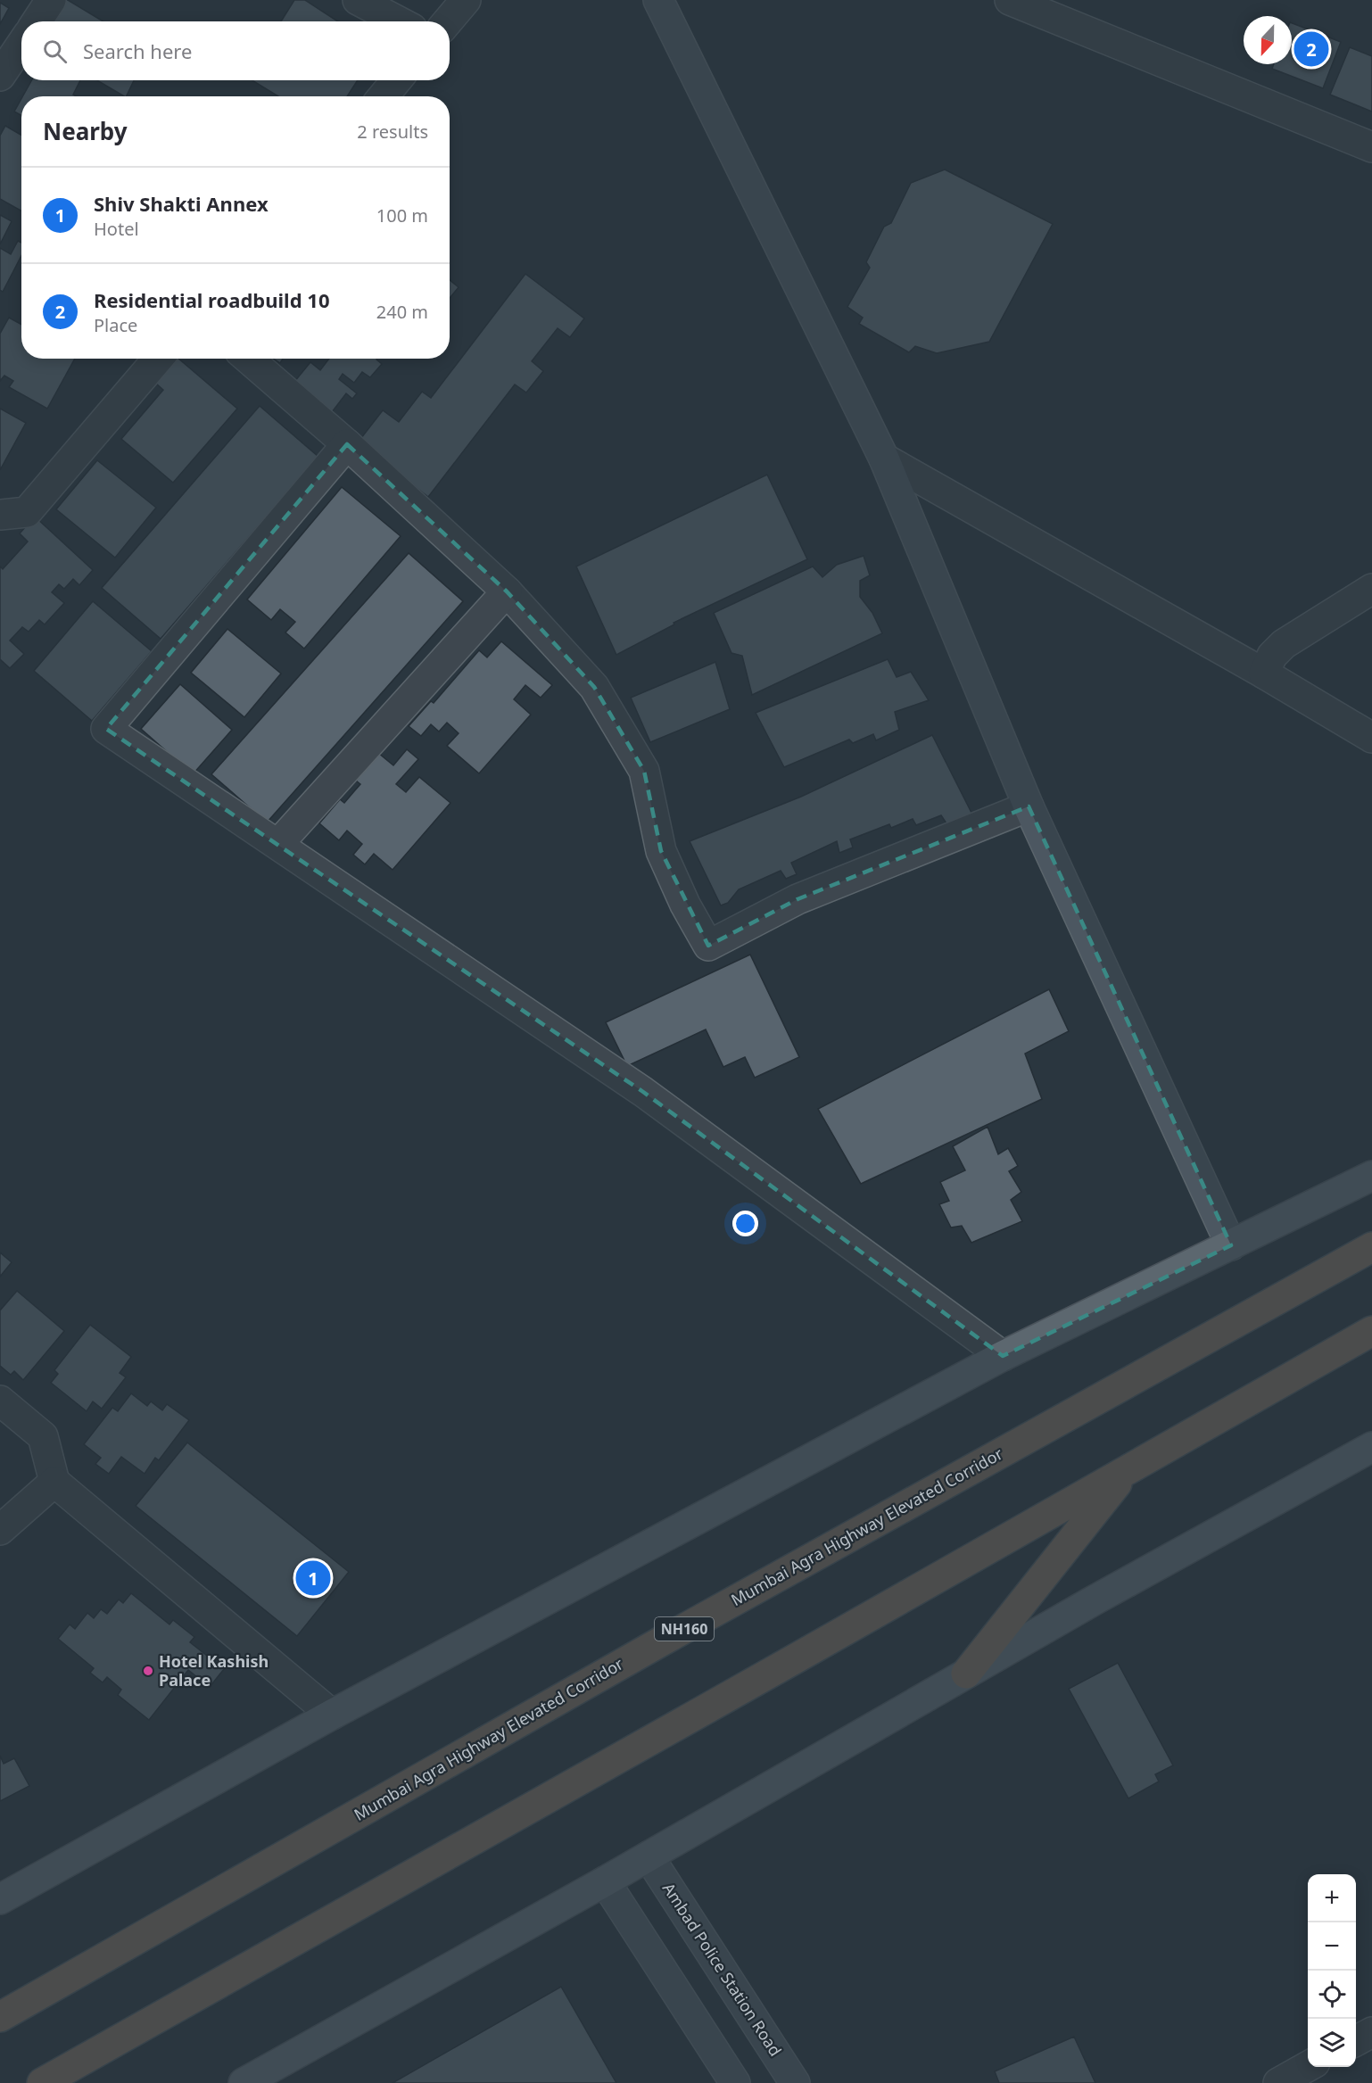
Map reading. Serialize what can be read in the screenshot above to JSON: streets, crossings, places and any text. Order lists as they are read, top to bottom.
{
  "streets": {
    "highway": ["Mumbai Agra Highway Elevated Corridor", "NH160"],
    "street": ["Ambad Police Station Road"]
  },
  "places": ["Hotel Kashish Palace"],
  "north": "bottom",
  "page": {
    "search": "Search here",
    "pins": ["2", "1"],
    "heading": ["Nearby", "2 results"],
    "list": [
      {
        "mark": "1",
        "name": "Shiv Shakti Annex",
        "note": "Hotel",
        "value": "100 m"
      },
      {
        "mark": "2",
        "name": "Residential roadbuild 10",
        "note": "Place",
        "value": "240 m"
      }
    ],
    "map_buttons": ["+", "−"]
  }
}
